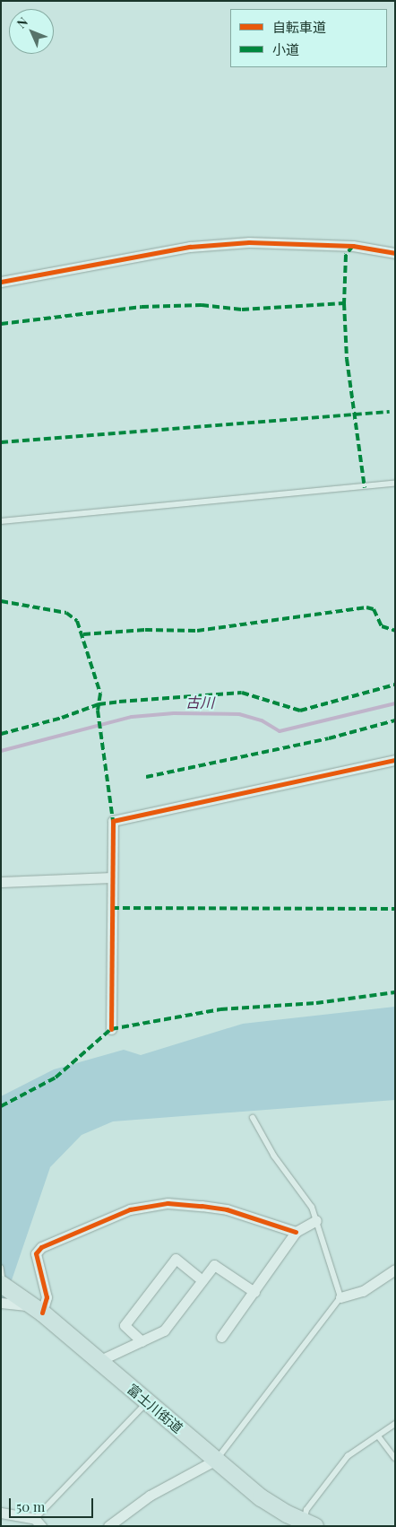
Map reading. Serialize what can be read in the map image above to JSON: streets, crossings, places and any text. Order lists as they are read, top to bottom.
{
  "streets": {
    "main road": ["富士川街道"]
  },
  "water": ["古川"],
  "legend": ["自転車道", "小道"],
  "scale_bar": "50 m",
  "north": "top left"
}
